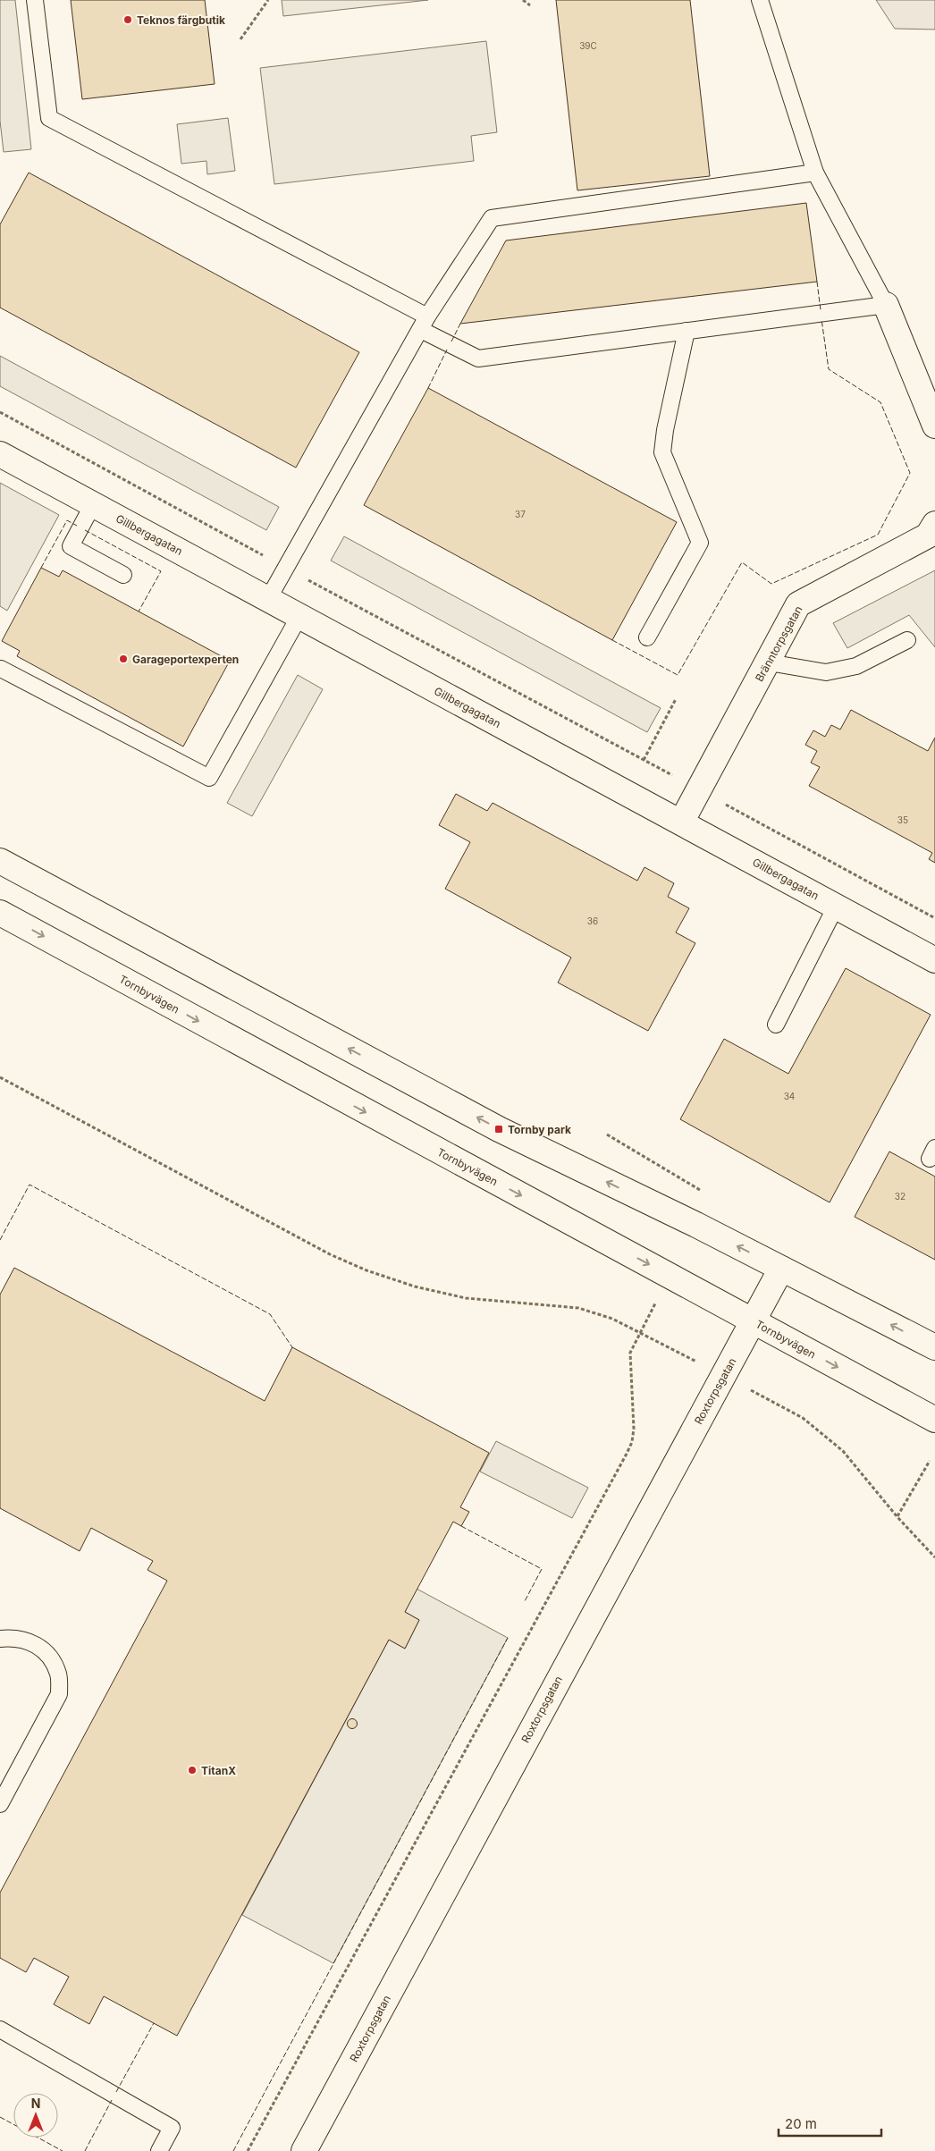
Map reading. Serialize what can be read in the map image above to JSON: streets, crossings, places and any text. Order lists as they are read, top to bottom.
{
  "streets": {
    "street": [
      "Gillbergagatan",
      "Bränntorpsgatan",
      "Tornbyvägen",
      "Roxtorpsgatan"
    ]
  },
  "crossings": [
    ["Gillbergagatan", "Bränntorpsgatan"],
    ["Tornbyvägen", "Roxtorpsgatan"]
  ],
  "places": {
    "other": ["Teknos färgbutik", "Garageportexperten", "TitanX"],
    "transit": ["Tornby park"]
  },
  "house_numbers": [
    "39C",
    "37",
    "35",
    "36",
    "34",
    "32"
  ],
  "scale_bar": "20 m",
  "north": "top"
}
